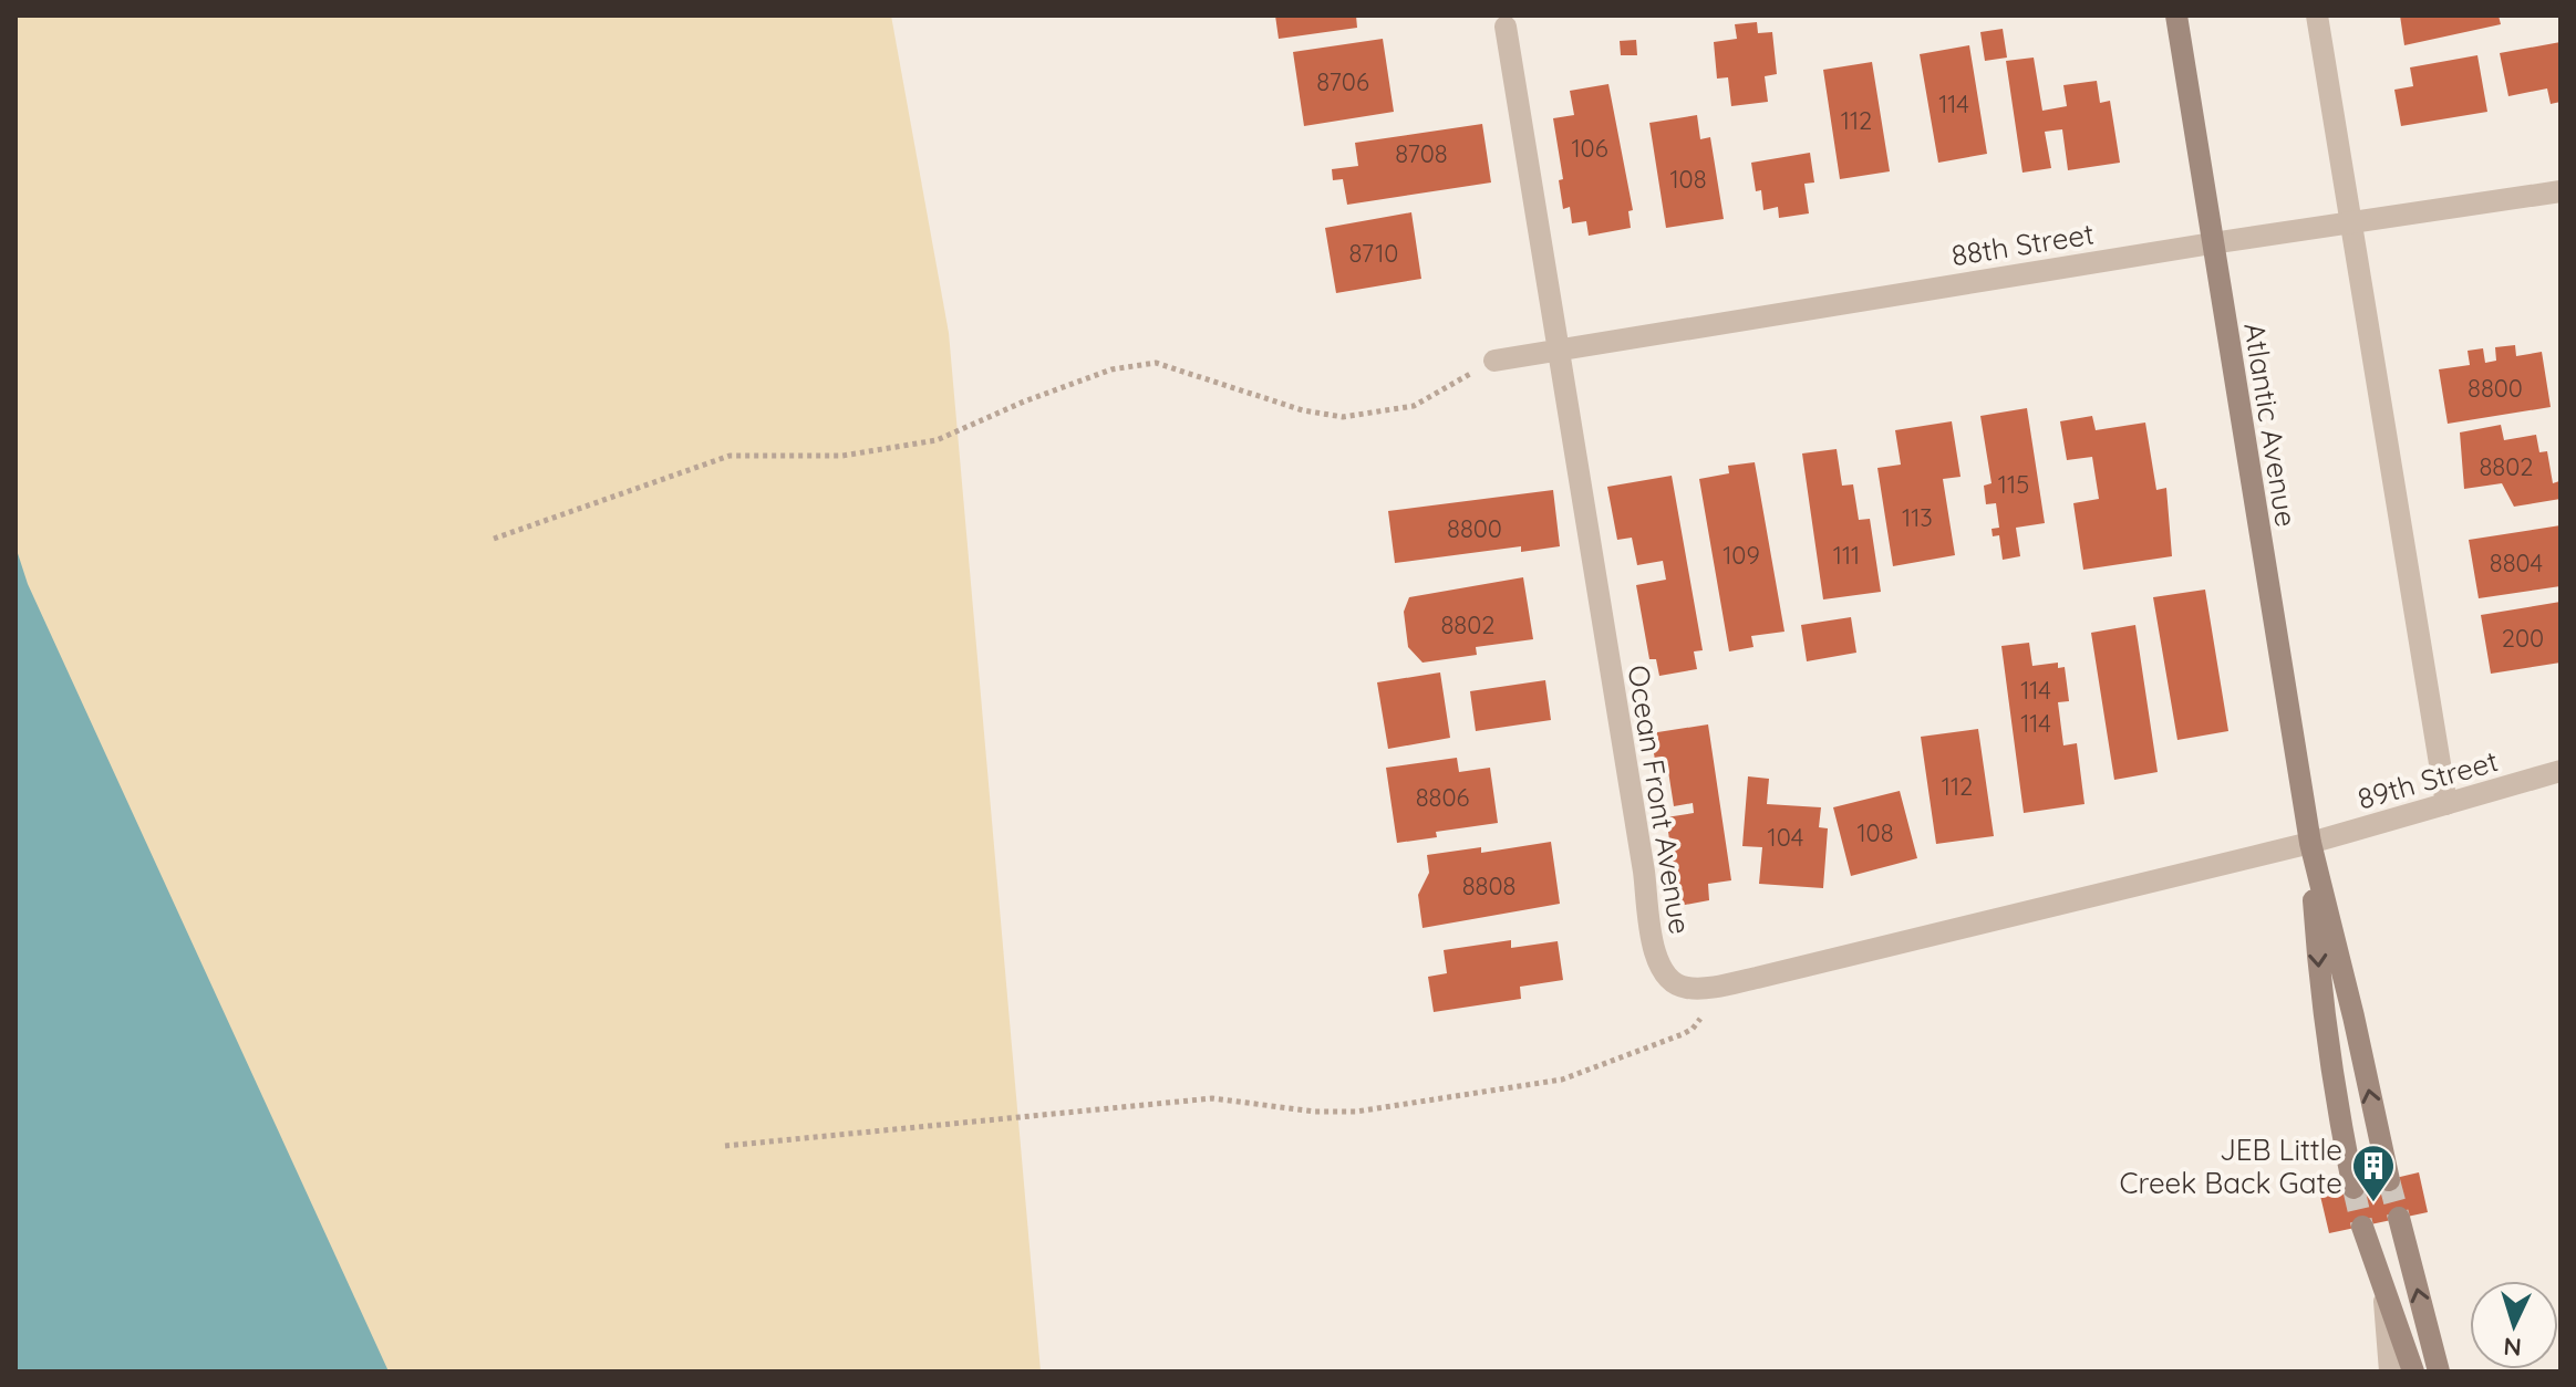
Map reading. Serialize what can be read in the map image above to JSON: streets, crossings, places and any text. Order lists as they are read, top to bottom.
{
  "streets": {
    "street": [
      "88th Street",
      "Atlantic Avenue",
      "89th Street",
      "Ocean Front Avenue"
    ]
  },
  "crossings": [
    ["88th Street", "Atlantic Avenue"],
    ["88th Street", "Ocean Front Avenue"],
    ["Atlantic Avenue", "89th Street"]
  ],
  "places": {
    "building": ["JEB Little Creek Back Gate"]
  },
  "house_numbers": [
    "8706",
    "114",
    "112",
    "106",
    "8708",
    "108",
    "8710",
    "8800",
    "8802",
    "115",
    "113",
    "8800",
    "109",
    "111",
    "8804",
    "8802",
    "200",
    "114",
    "114",
    "112",
    "8806",
    "108",
    "104",
    "8808"
  ],
  "north": "bottom"
}
